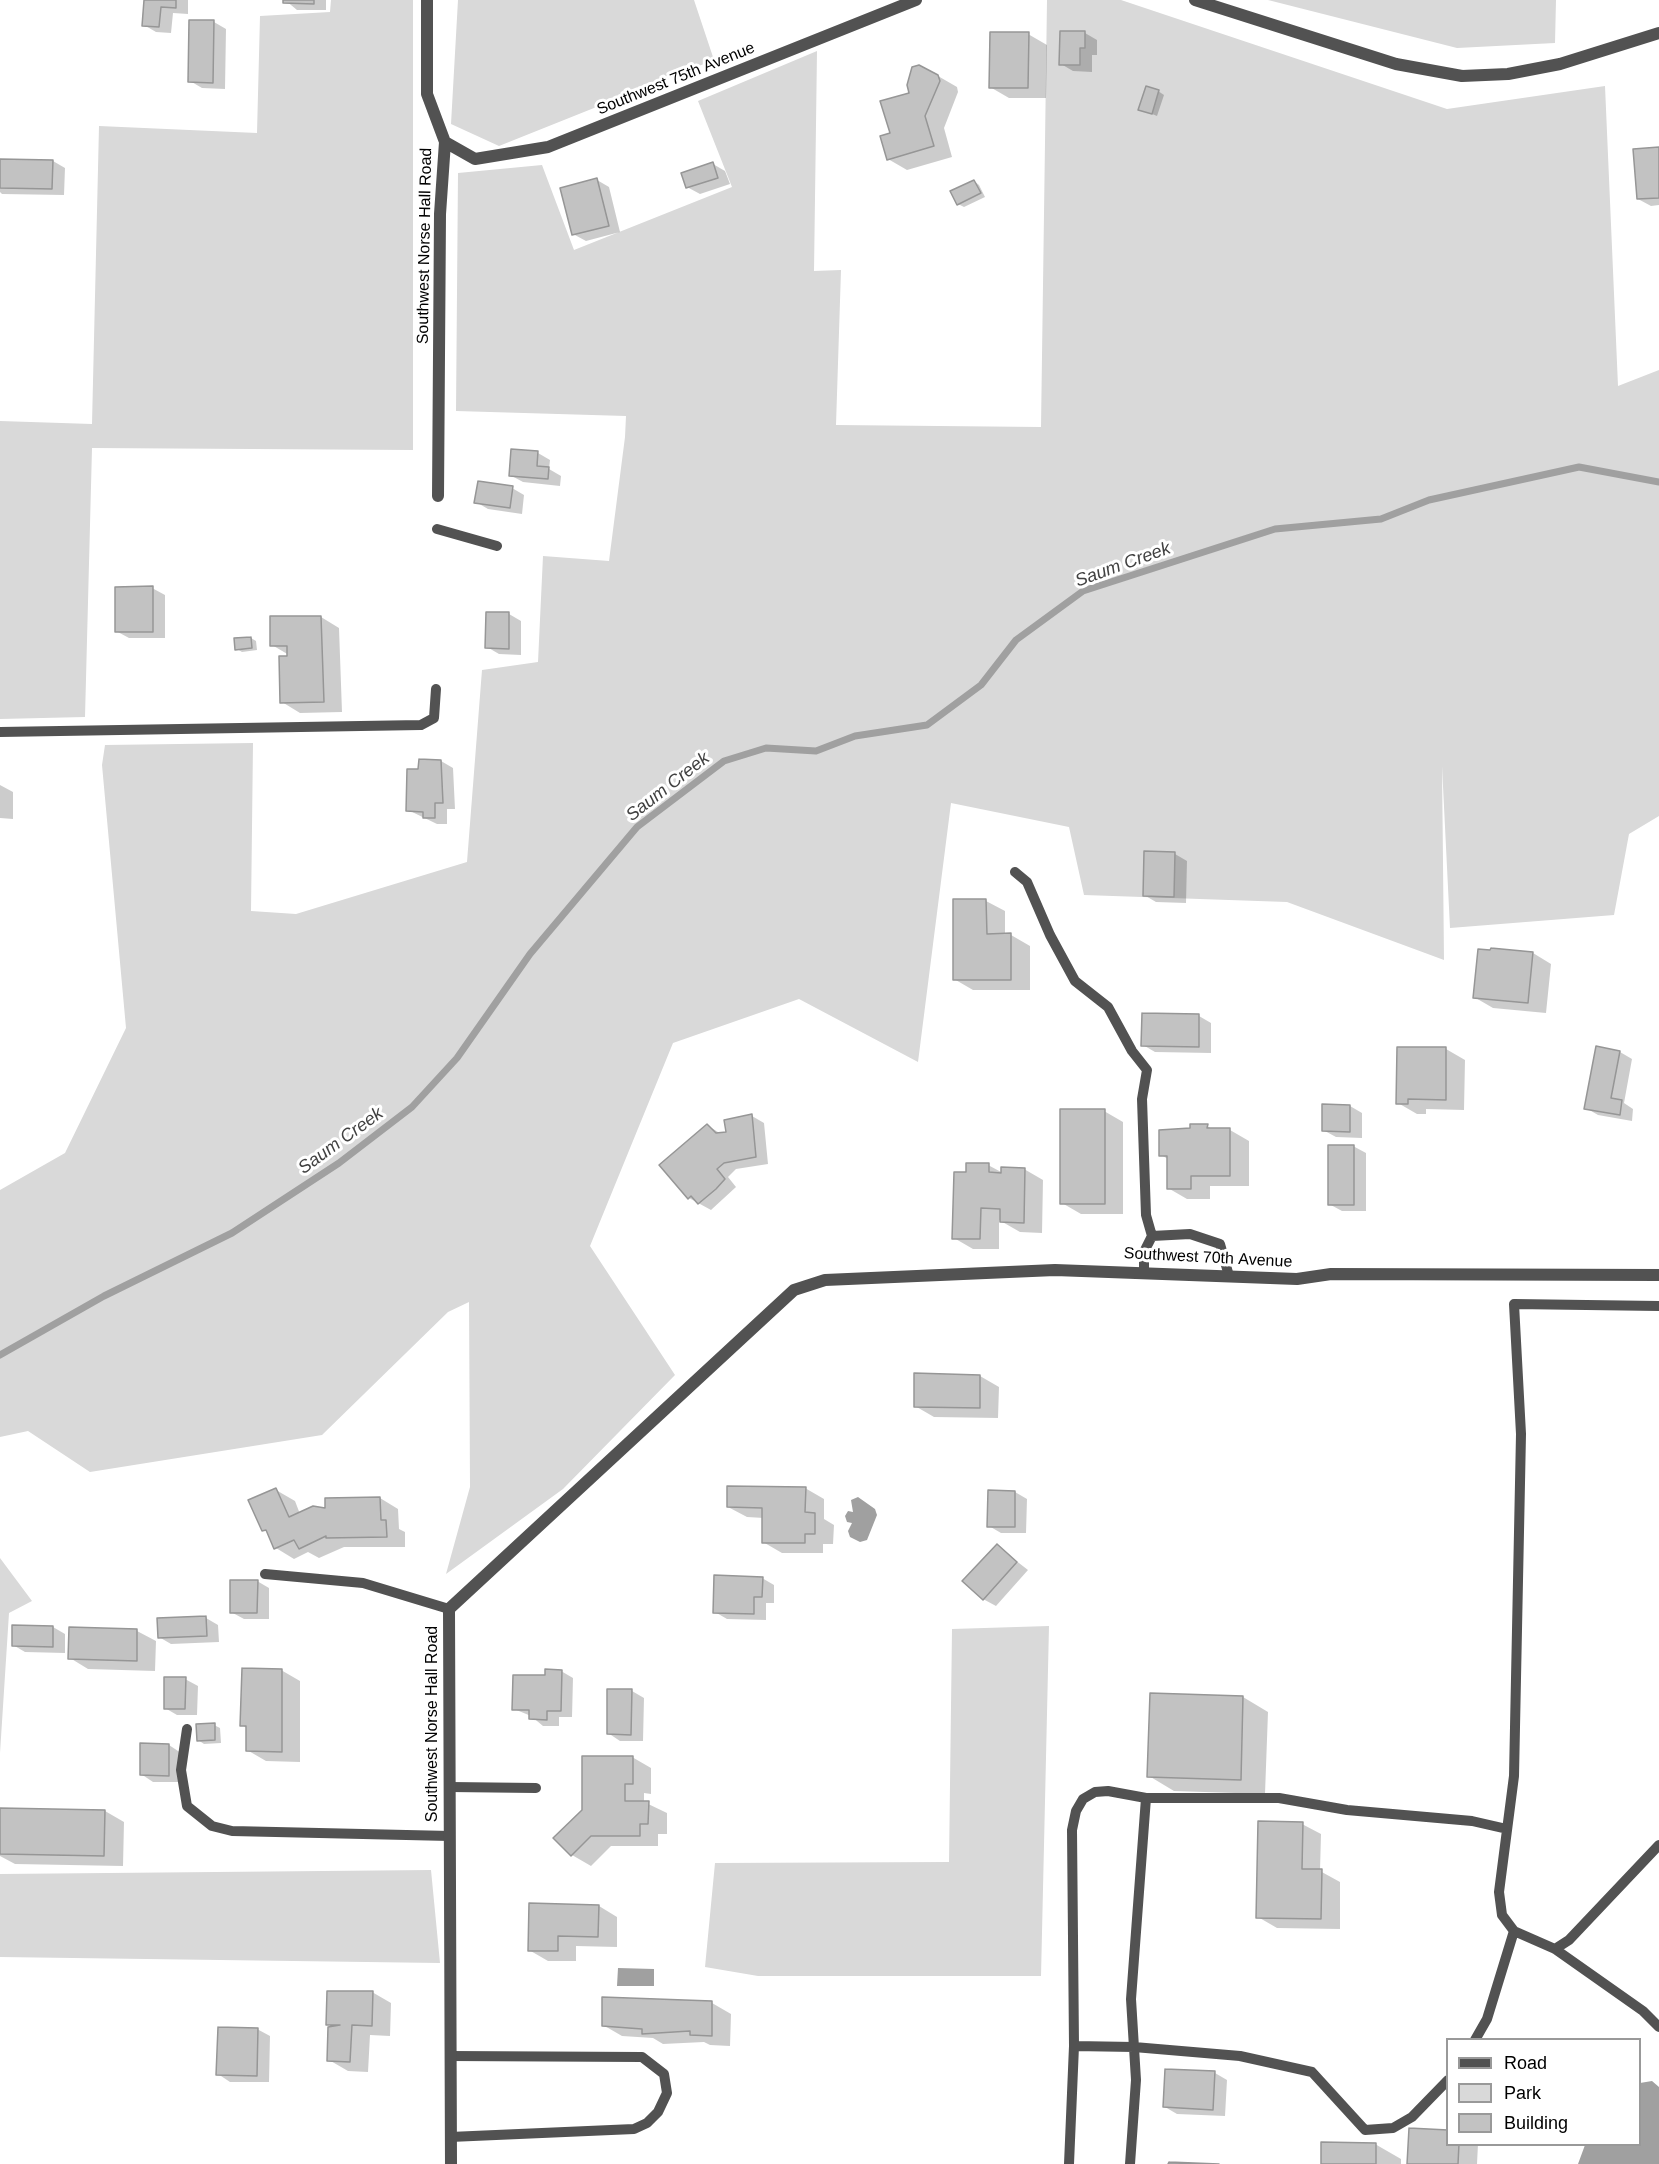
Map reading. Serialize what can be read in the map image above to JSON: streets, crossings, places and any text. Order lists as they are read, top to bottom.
{
  "streets": {
    "street": ["Southwest 75th Avenue", "Southwest Norse Hall Road", "Southwest 70th Avenue"]
  },
  "crossings": [
    ["Southwest 75th Avenue", "Southwest Norse Hall Road"],
    ["Southwest Norse Hall Road", "Southwest 70th Avenue"]
  ],
  "water": ["Saum Creek"],
  "legend": ["Road", "Park", "Building"]
}
